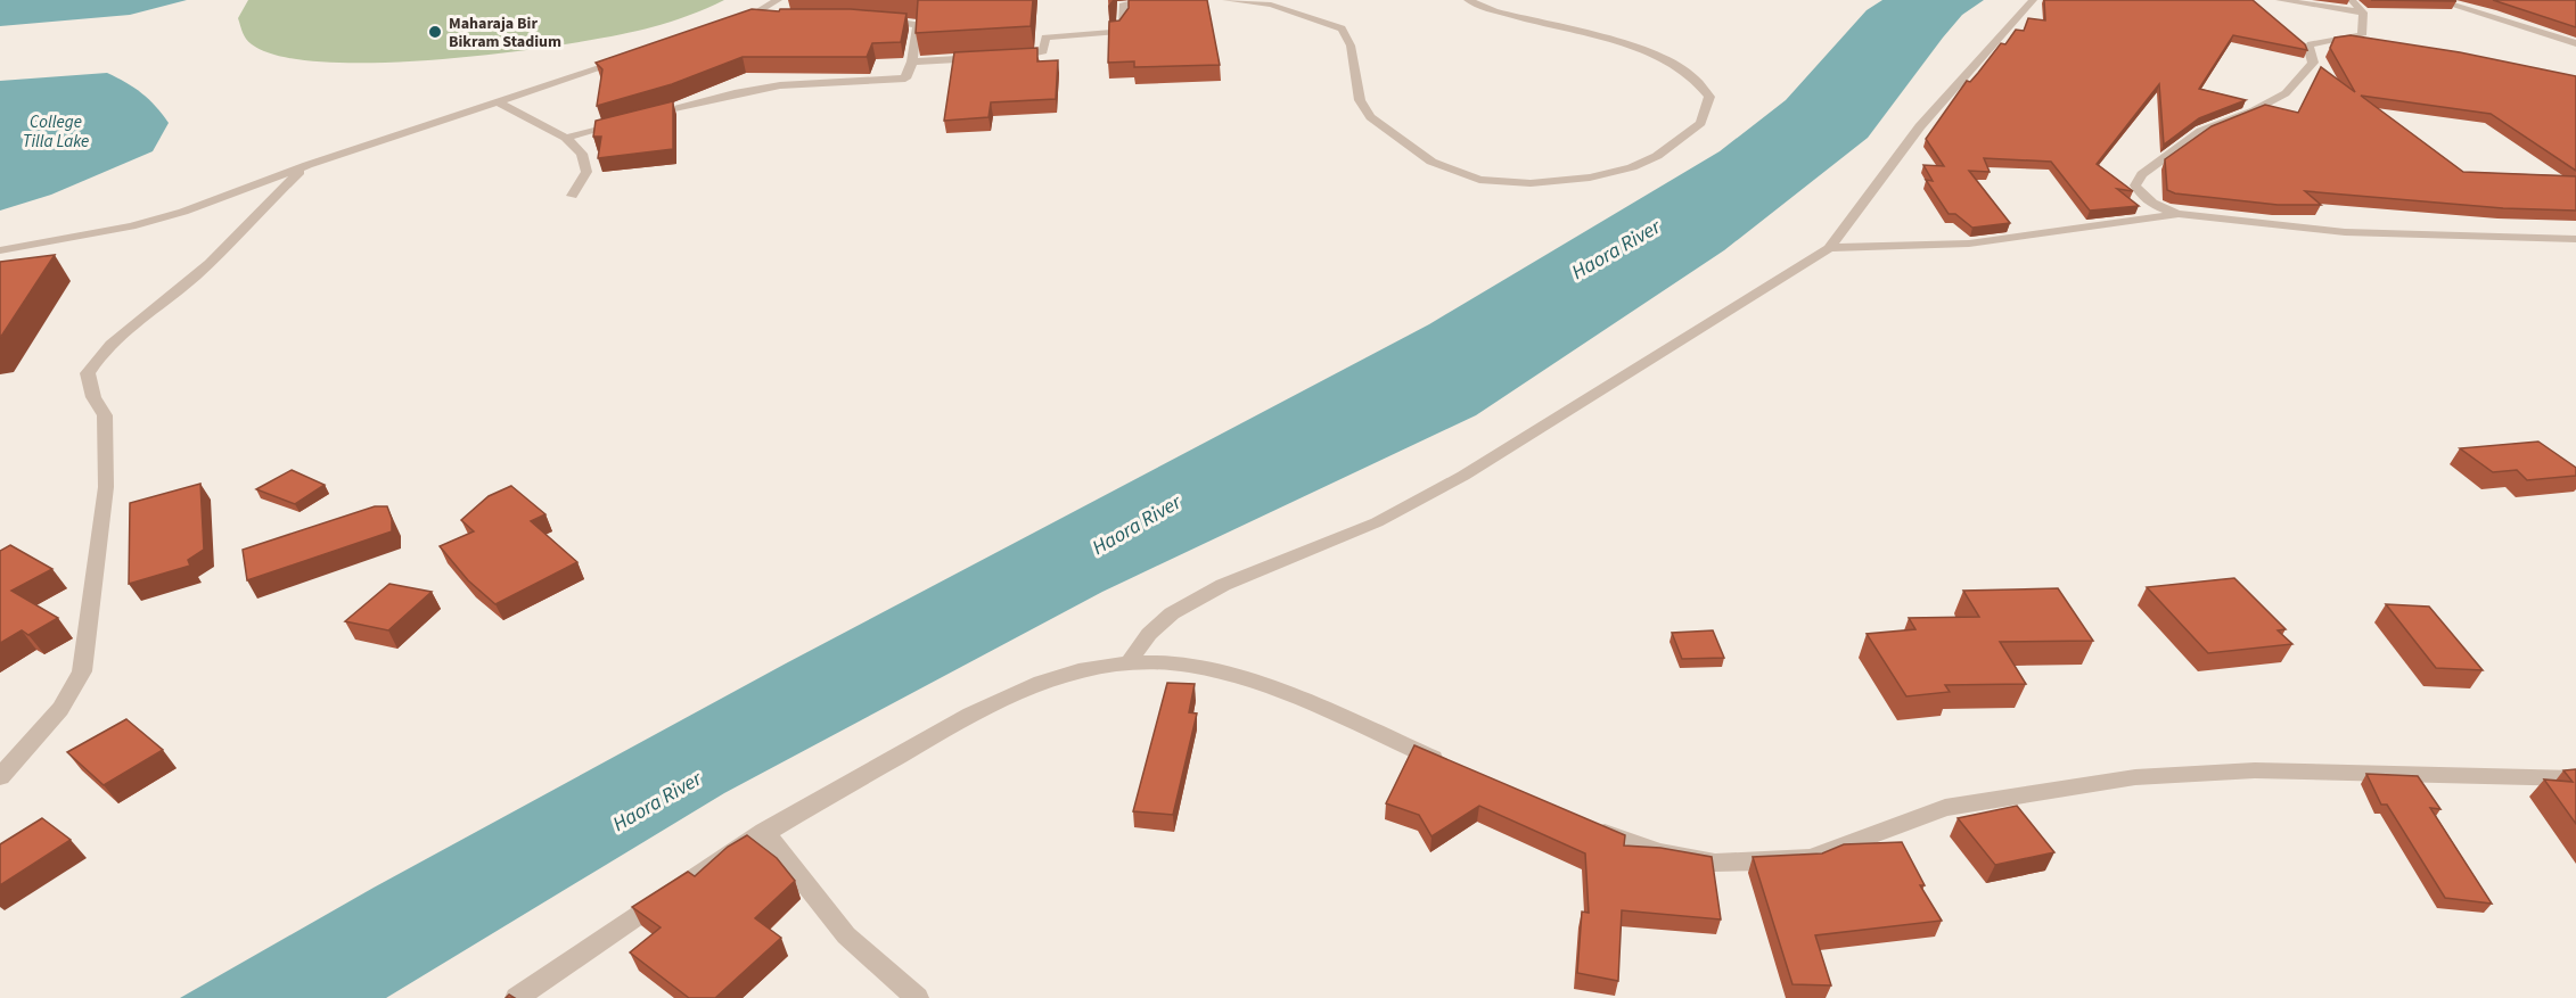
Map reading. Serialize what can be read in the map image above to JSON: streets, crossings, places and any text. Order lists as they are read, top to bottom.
{
  "water": ["College Tilla Lake", "Haora River"],
  "places": ["Maharaja Bir Bikram Stadium"]
}
